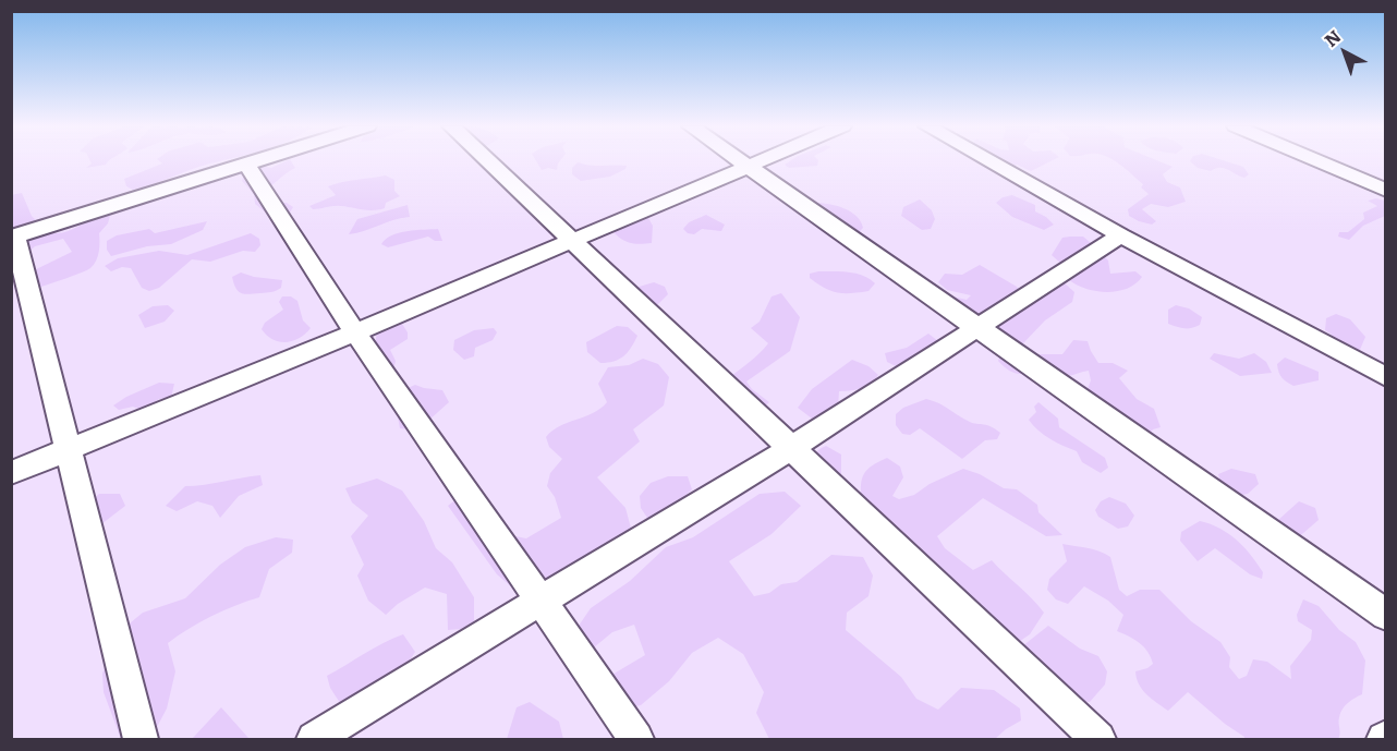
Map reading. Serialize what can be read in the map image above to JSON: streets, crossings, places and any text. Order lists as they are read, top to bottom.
{
  "north": "top left"
}
